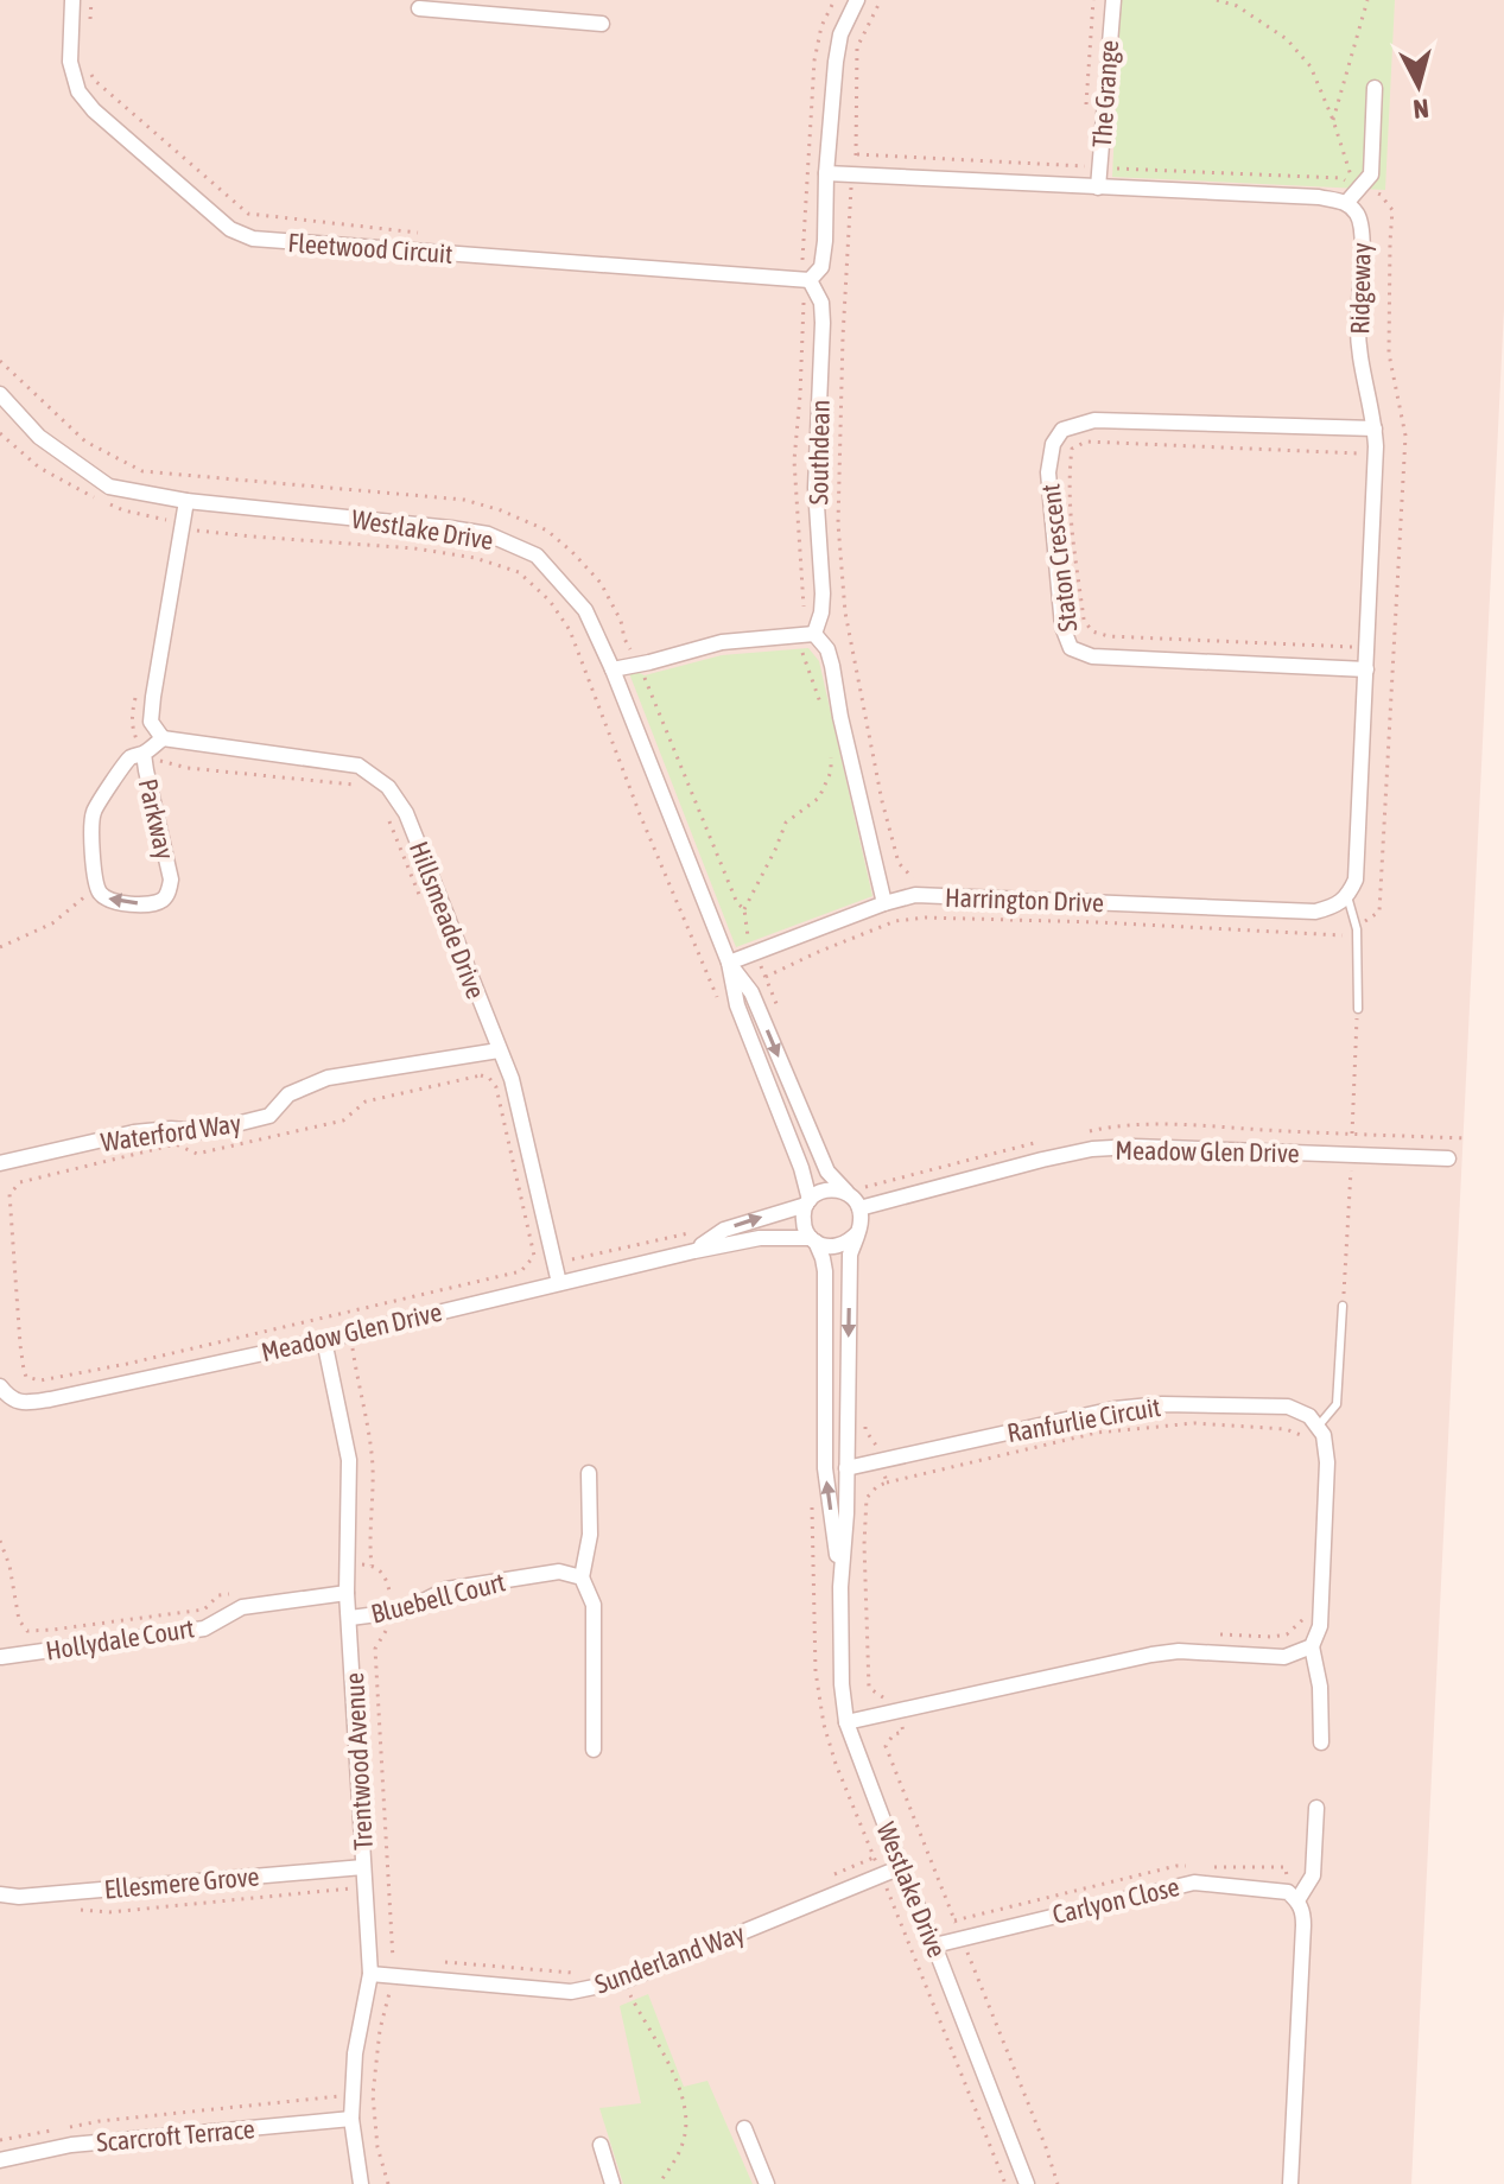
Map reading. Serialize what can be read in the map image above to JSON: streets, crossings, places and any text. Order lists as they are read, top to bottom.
{
  "streets": {
    "street": [
      "The Grange",
      "Fleetwood Circuit",
      "Ridgeway",
      "Southdean",
      "Westlake Drive",
      "Staton Crescent",
      "Parkway",
      "Harrington Drive",
      "Hillsmeade Drive",
      "Waterford Way",
      "Meadow Glen Drive",
      "Ranfurlie Circuit",
      "Bluebell Court",
      "Hollydale Court",
      "Trentwood Avenue",
      "Ellesmere Grove",
      "Carlyon Close",
      "Sunderland Way",
      "Scarcroft Terrace"
    ]
  },
  "crossings": [
    ["Fleetwood Circuit", "Southdean"],
    ["Ridgeway", "Staton Crescent"],
    ["Ridgeway", "Harrington Drive"],
    ["Westlake Drive", "Parkway"],
    ["Westlake Drive", "Harrington Drive"],
    ["Westlake Drive", "Meadow Glen Drive"],
    ["Westlake Drive", "Ranfurlie Circuit"],
    ["Westlake Drive", "Carlyon Close"],
    ["Westlake Drive", "Sunderland Way"],
    ["Parkway", "Hillsmeade Drive"],
    ["Hillsmeade Drive", "Waterford Way"],
    ["Hillsmeade Drive", "Meadow Glen Drive"],
    ["Meadow Glen Drive", "Trentwood Avenue"],
    ["Bluebell Court", "Trentwood Avenue"],
    ["Hollydale Court", "Trentwood Avenue"],
    ["Trentwood Avenue", "Ellesmere Grove"],
    ["Trentwood Avenue", "Sunderland Way"],
    ["Trentwood Avenue", "Scarcroft Terrace"]
  ],
  "north": "bottom"
}
